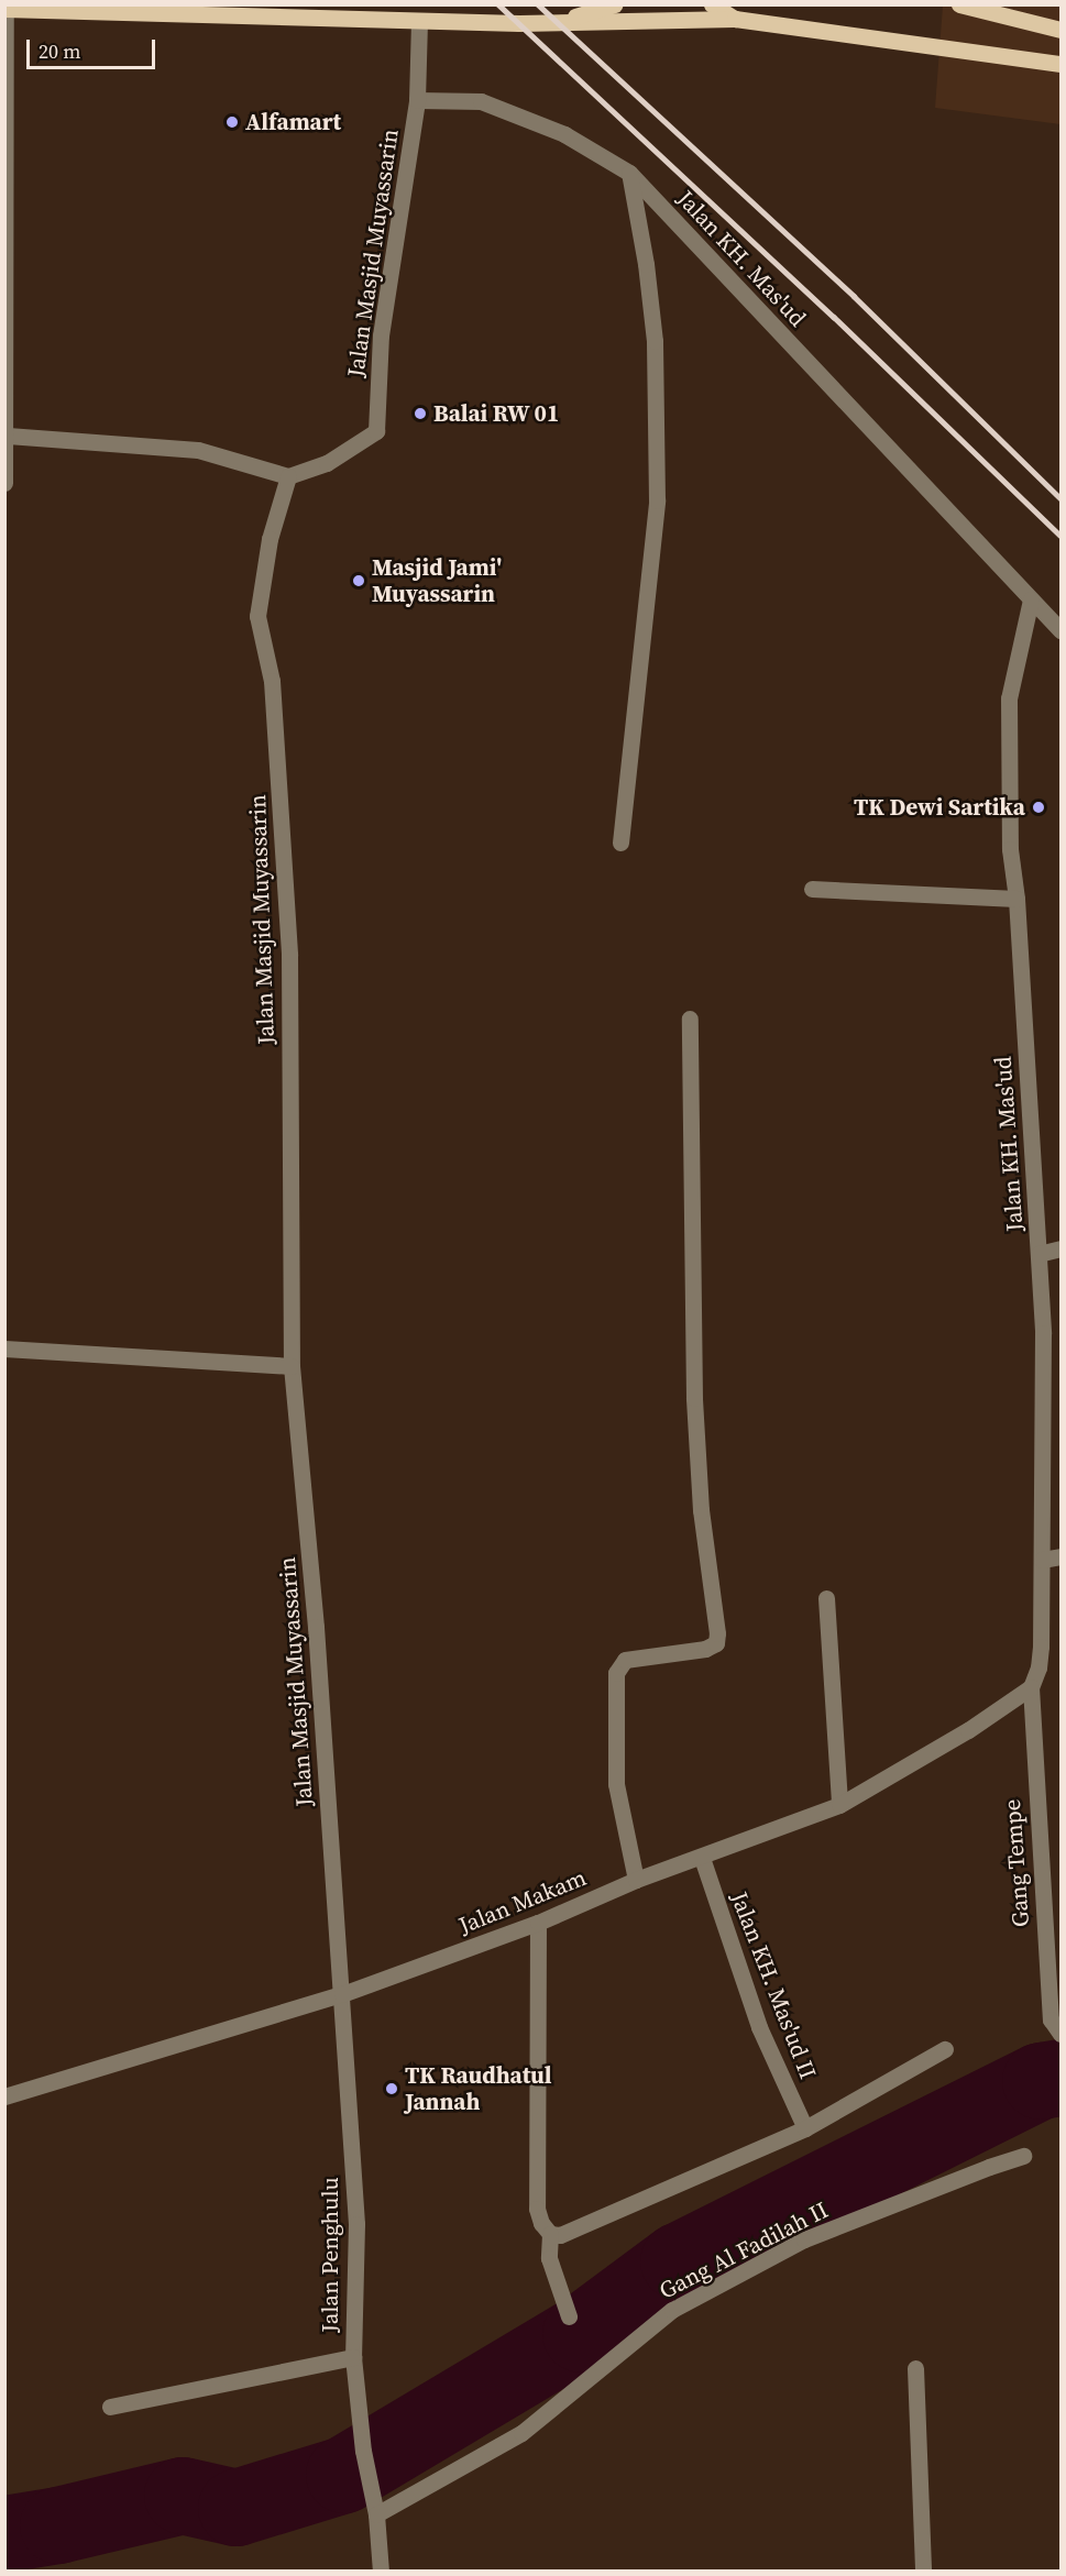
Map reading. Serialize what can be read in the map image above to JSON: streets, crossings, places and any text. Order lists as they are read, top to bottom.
{
  "streets": {
    "street": [
      "Jalan Masjid Muyassarin",
      "Jalan KH. Mas'ud",
      "Gang Tempe",
      "Jalan Makam",
      "Jalan KH. Mas'ud II",
      "Gang Al Fadilah II",
      "Jalan Penghulu"
    ]
  },
  "crossings": [
    ["Jalan Masjid Muyassarin", "Jalan KH. Mas'ud"],
    ["Jalan Masjid Muyassarin", "Jalan Makam"],
    ["Jalan Masjid Muyassarin", "Jalan Penghulu"],
    ["Jalan KH. Mas'ud", "Gang Tempe"],
    ["Jalan KH. Mas'ud", "Jalan Makam"],
    ["Gang Tempe", "Jalan Makam"],
    ["Jalan Makam", "Jalan KH. Mas'ud II"],
    ["Jalan Makam", "Jalan Penghulu"],
    ["Gang Al Fadilah II", "Jalan Penghulu"]
  ],
  "places": [
    "Alfamart",
    "Balai RW 01",
    "Masjid Jami' Muyassarin",
    "TK Dewi Sartika",
    "TK Raudhatul Jannah"
  ],
  "scale_bar": "20 m"
}
